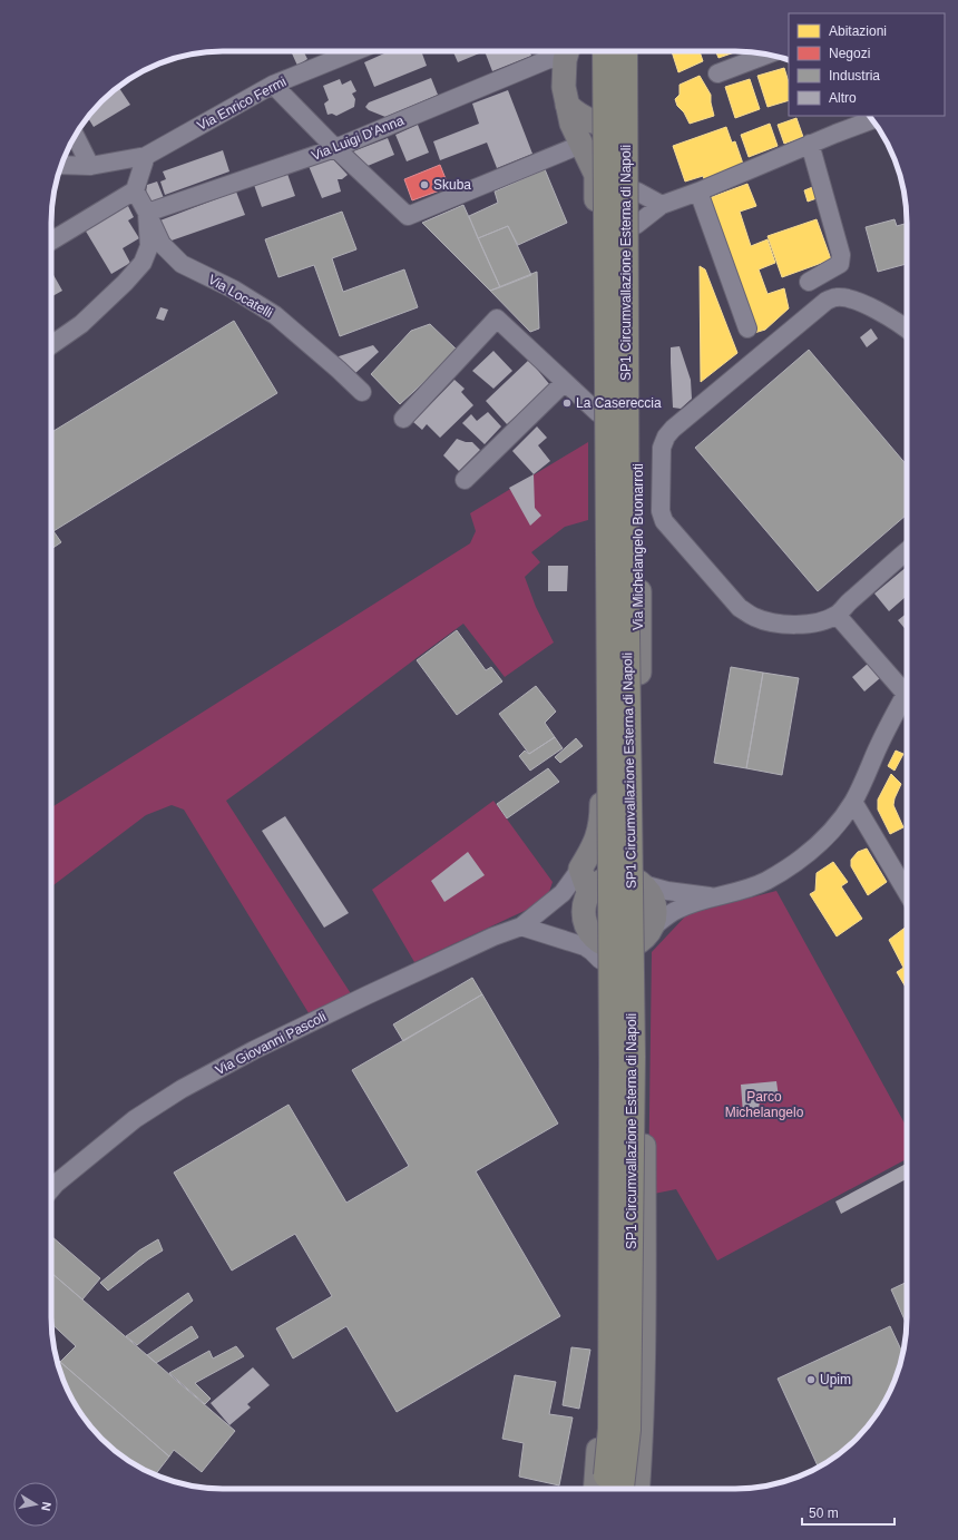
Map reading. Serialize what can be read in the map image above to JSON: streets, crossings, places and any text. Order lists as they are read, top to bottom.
{
  "streets": {
    "highway": ["SP1 Circumvallazione Esterna di Napoli"],
    "main road": ["Via Michelangelo Buonarroti"],
    "street": [
      "Via Enrico Fermi",
      "Via Luigi D'Anna",
      "Via Locatelli",
      "Via Giovanni Pascoli"
    ]
  },
  "crossings": [
    ["Via Luigi D'Anna", "Via Locatelli"]
  ],
  "parks": ["Parco Michelangelo"],
  "places": ["Skuba", "La Casereccia", "Upim"],
  "legend": [
    "Abitazioni",
    "Negozi",
    "Industria",
    "Altro"
  ],
  "scale_bar": "50 m",
  "north": "right"
}
